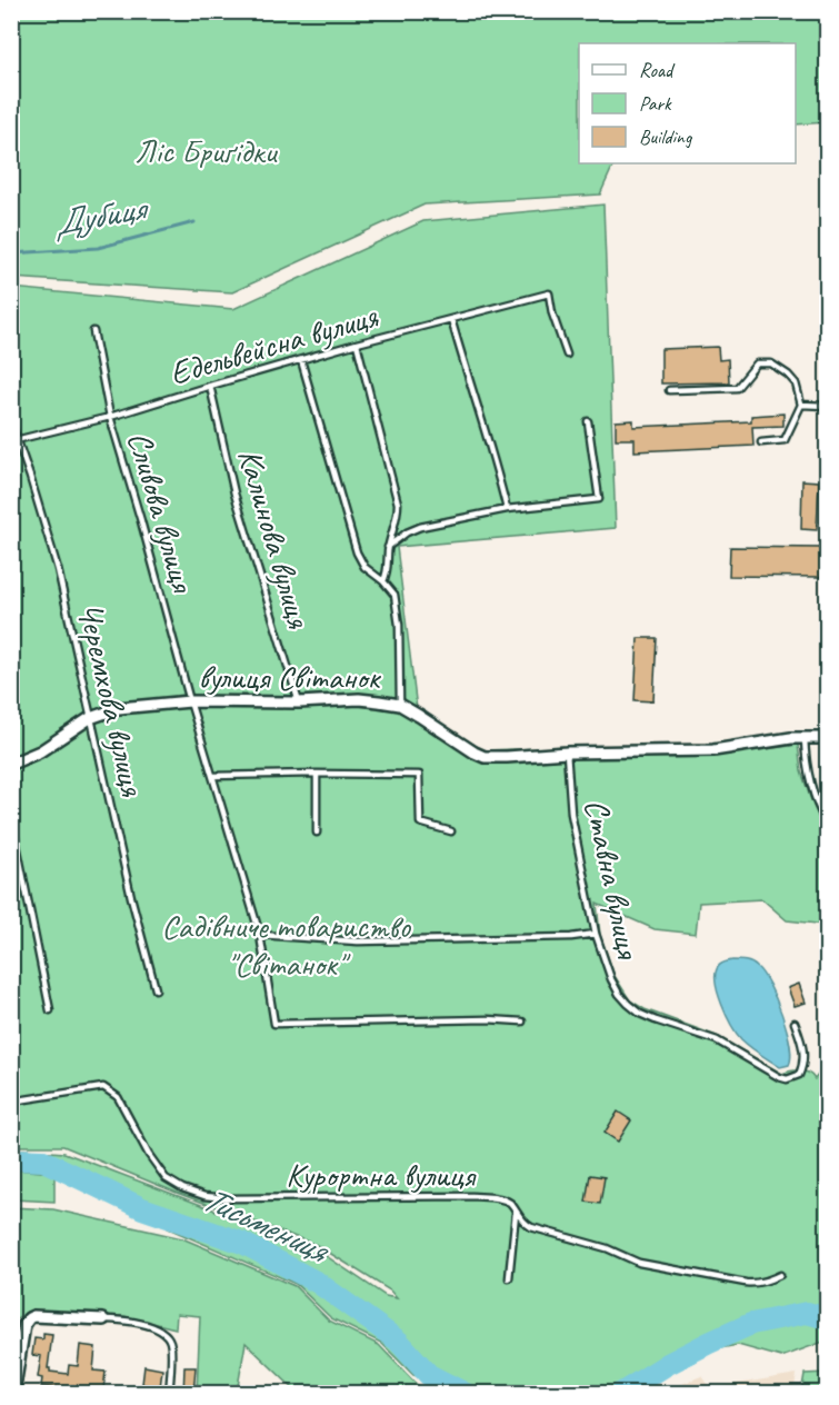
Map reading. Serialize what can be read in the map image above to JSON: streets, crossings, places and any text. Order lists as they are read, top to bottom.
{
  "streets": {
    "street": ["вулиця Світанок"],
    "lane": [
      "Едельвейсна вулиця",
      "Сливова вулиця",
      "Калинова вулиця",
      "Черемхова вулиця",
      "Ставна вулиця",
      "Курортна вулиця"
    ]
  },
  "crossings": [
    ["Едельвейсна вулиця", "Сливова вулиця"],
    ["Едельвейсна вулиця", "Калинова вулиця"],
    ["Едельвейсна вулиця", "Черемхова вулиця"],
    ["Сливова вулиця", "вулиця Світанок"],
    ["Калинова вулиця", "вулиця Світанок"],
    ["вулиця Світанок", "Черемхова вулиця"],
    ["вулиця Світанок", "Ставна вулиця"]
  ],
  "water": ["Дубиця", "Тисьмениця"],
  "parks": ["Ліс Бриґідки", "Садівниче товариство \"Світанок\""],
  "legend": ["Road", "Park", "Building"]
}
